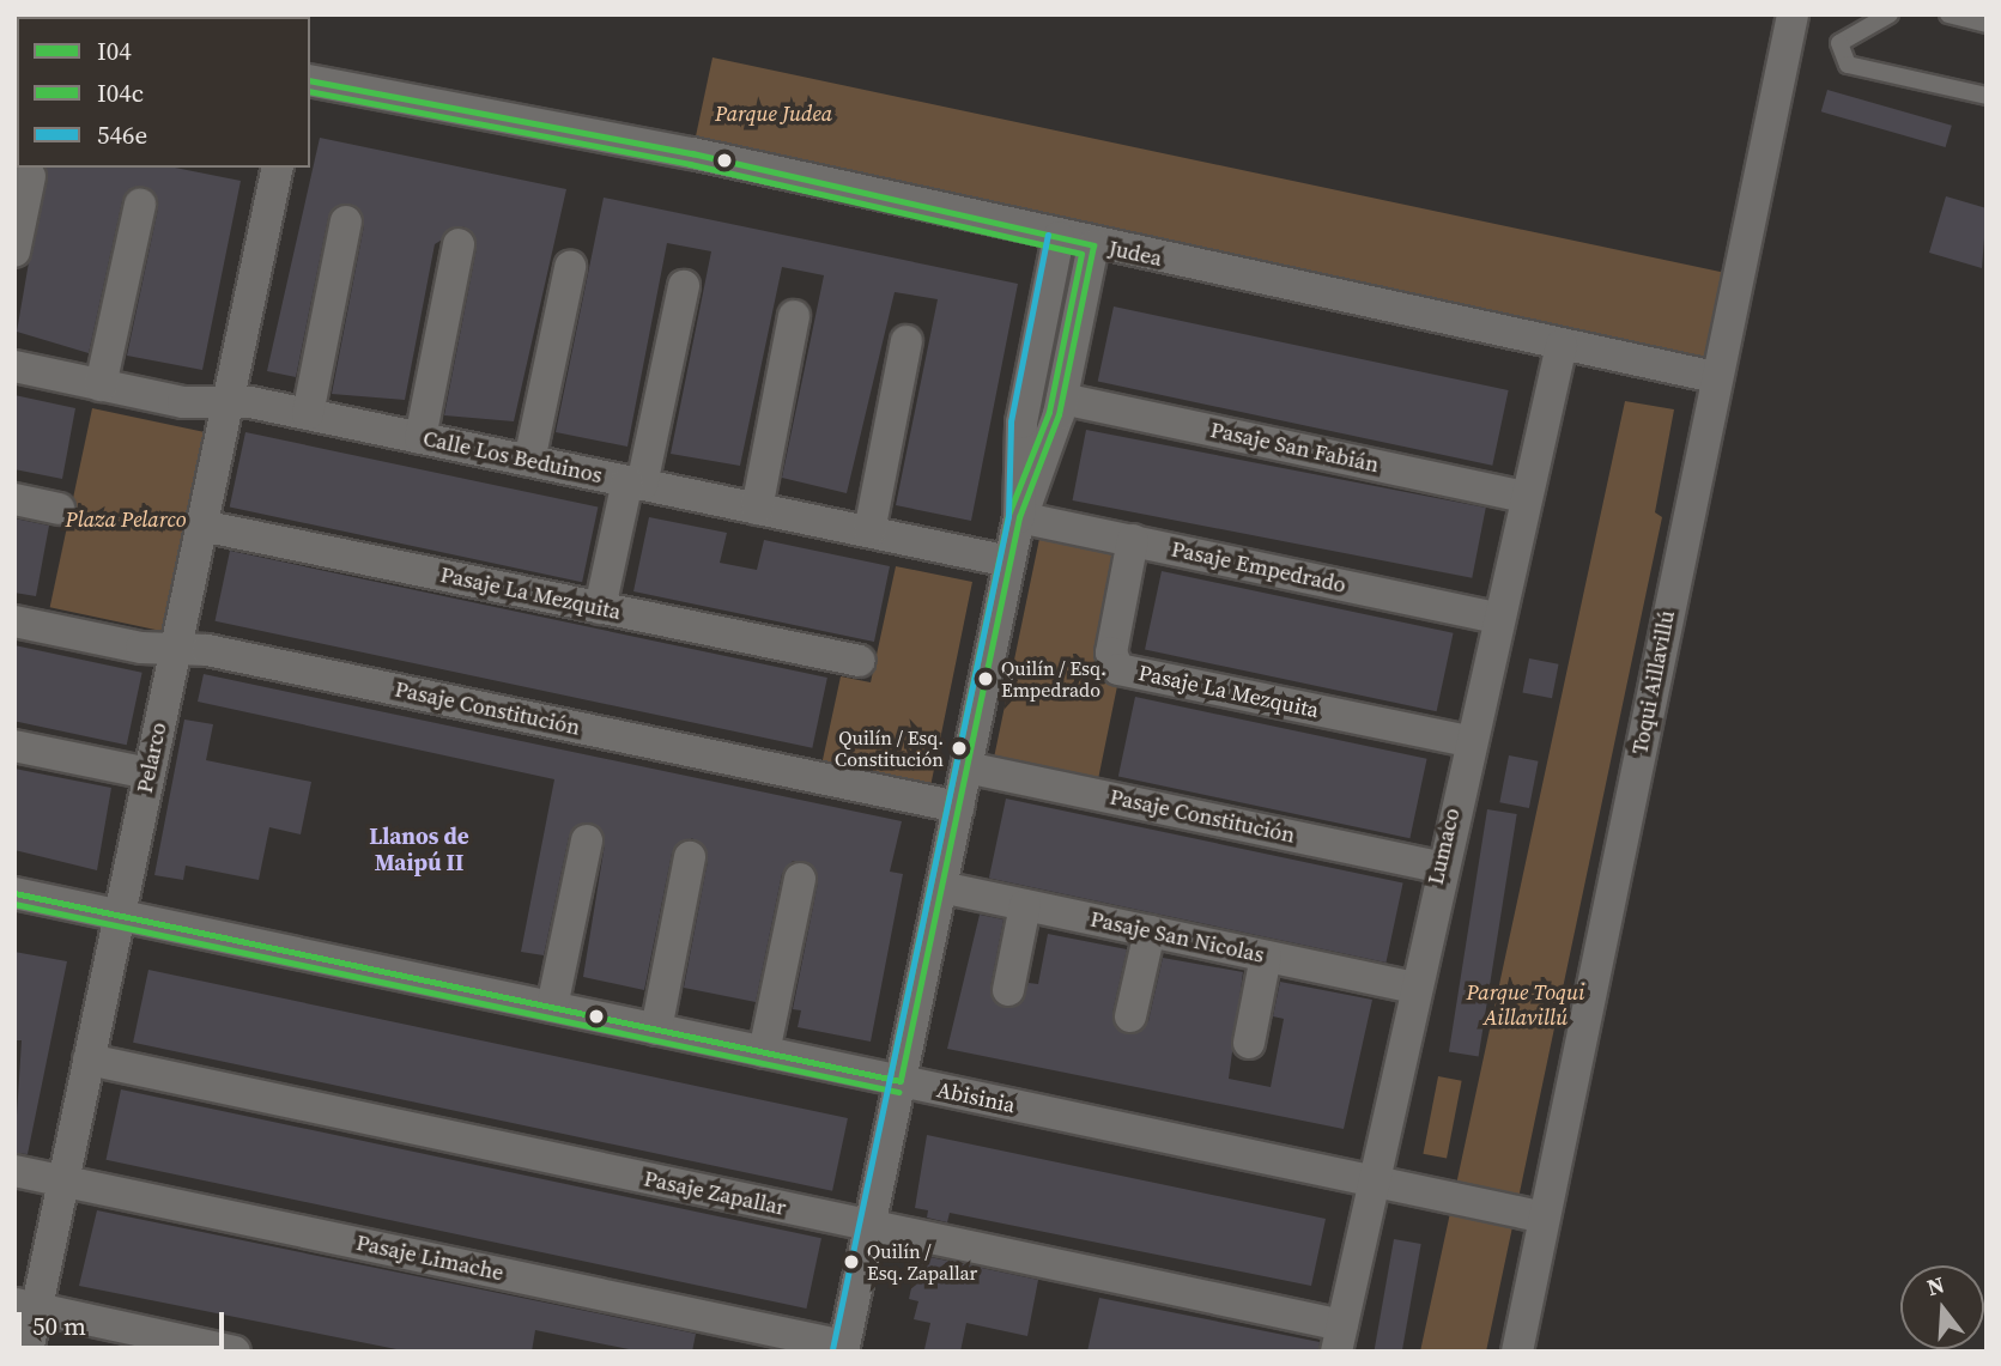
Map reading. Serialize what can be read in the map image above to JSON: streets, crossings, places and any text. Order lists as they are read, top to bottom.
{
  "streets": {
    "street": [
      "Judea",
      "Pasaje San Fabián",
      "Calle Los Beduinos",
      "Pasaje Empedrado",
      "Pasaje La Mezquita",
      "Toqui Aillavillú",
      "Pasaje Constitución",
      "Pelarco",
      "Lumaco",
      "Pasaje San Nicolas",
      "Abisinia",
      "Pasaje Zapallar",
      "Pasaje Limache"
    ]
  },
  "crossings": [
    ["Judea", "Toqui Aillavillú"],
    ["Judea", "Lumaco"],
    ["Pasaje San Fabián", "Lumaco"],
    ["Calle Los Beduinos", "Pelarco"],
    ["Pasaje Empedrado", "Pasaje La Mezquita"],
    ["Pasaje Empedrado", "Lumaco"],
    ["Pasaje La Mezquita", "Pelarco"],
    ["Pasaje La Mezquita", "Lumaco"],
    ["Toqui Aillavillú", "Abisinia"],
    ["Pasaje Constitución", "Pelarco"],
    ["Pasaje Constitución", "Lumaco"],
    ["Pelarco", "Abisinia"],
    ["Pelarco", "Pasaje Zapallar"],
    ["Pelarco", "Pasaje Limache"],
    ["Lumaco", "Pasaje San Nicolas"],
    ["Lumaco", "Abisinia"],
    ["Lumaco", "Pasaje Zapallar"]
  ],
  "districts": ["Llanos de Maipú II"],
  "parks": ["Parque Judea", "Plaza Pelarco", "Parque Toqui Aillavillú"],
  "places": ["Quilín / Esq. Empedrado", "Quilín / Esq. Constitución", "Quilín / Esq. Zapallar"],
  "lines": ["transit line I04", "transit line I04c", "transit line 546e"],
  "legend": ["I04", "I04c", "546e"],
  "scale_bar": "50 m",
  "north": "top"
}
